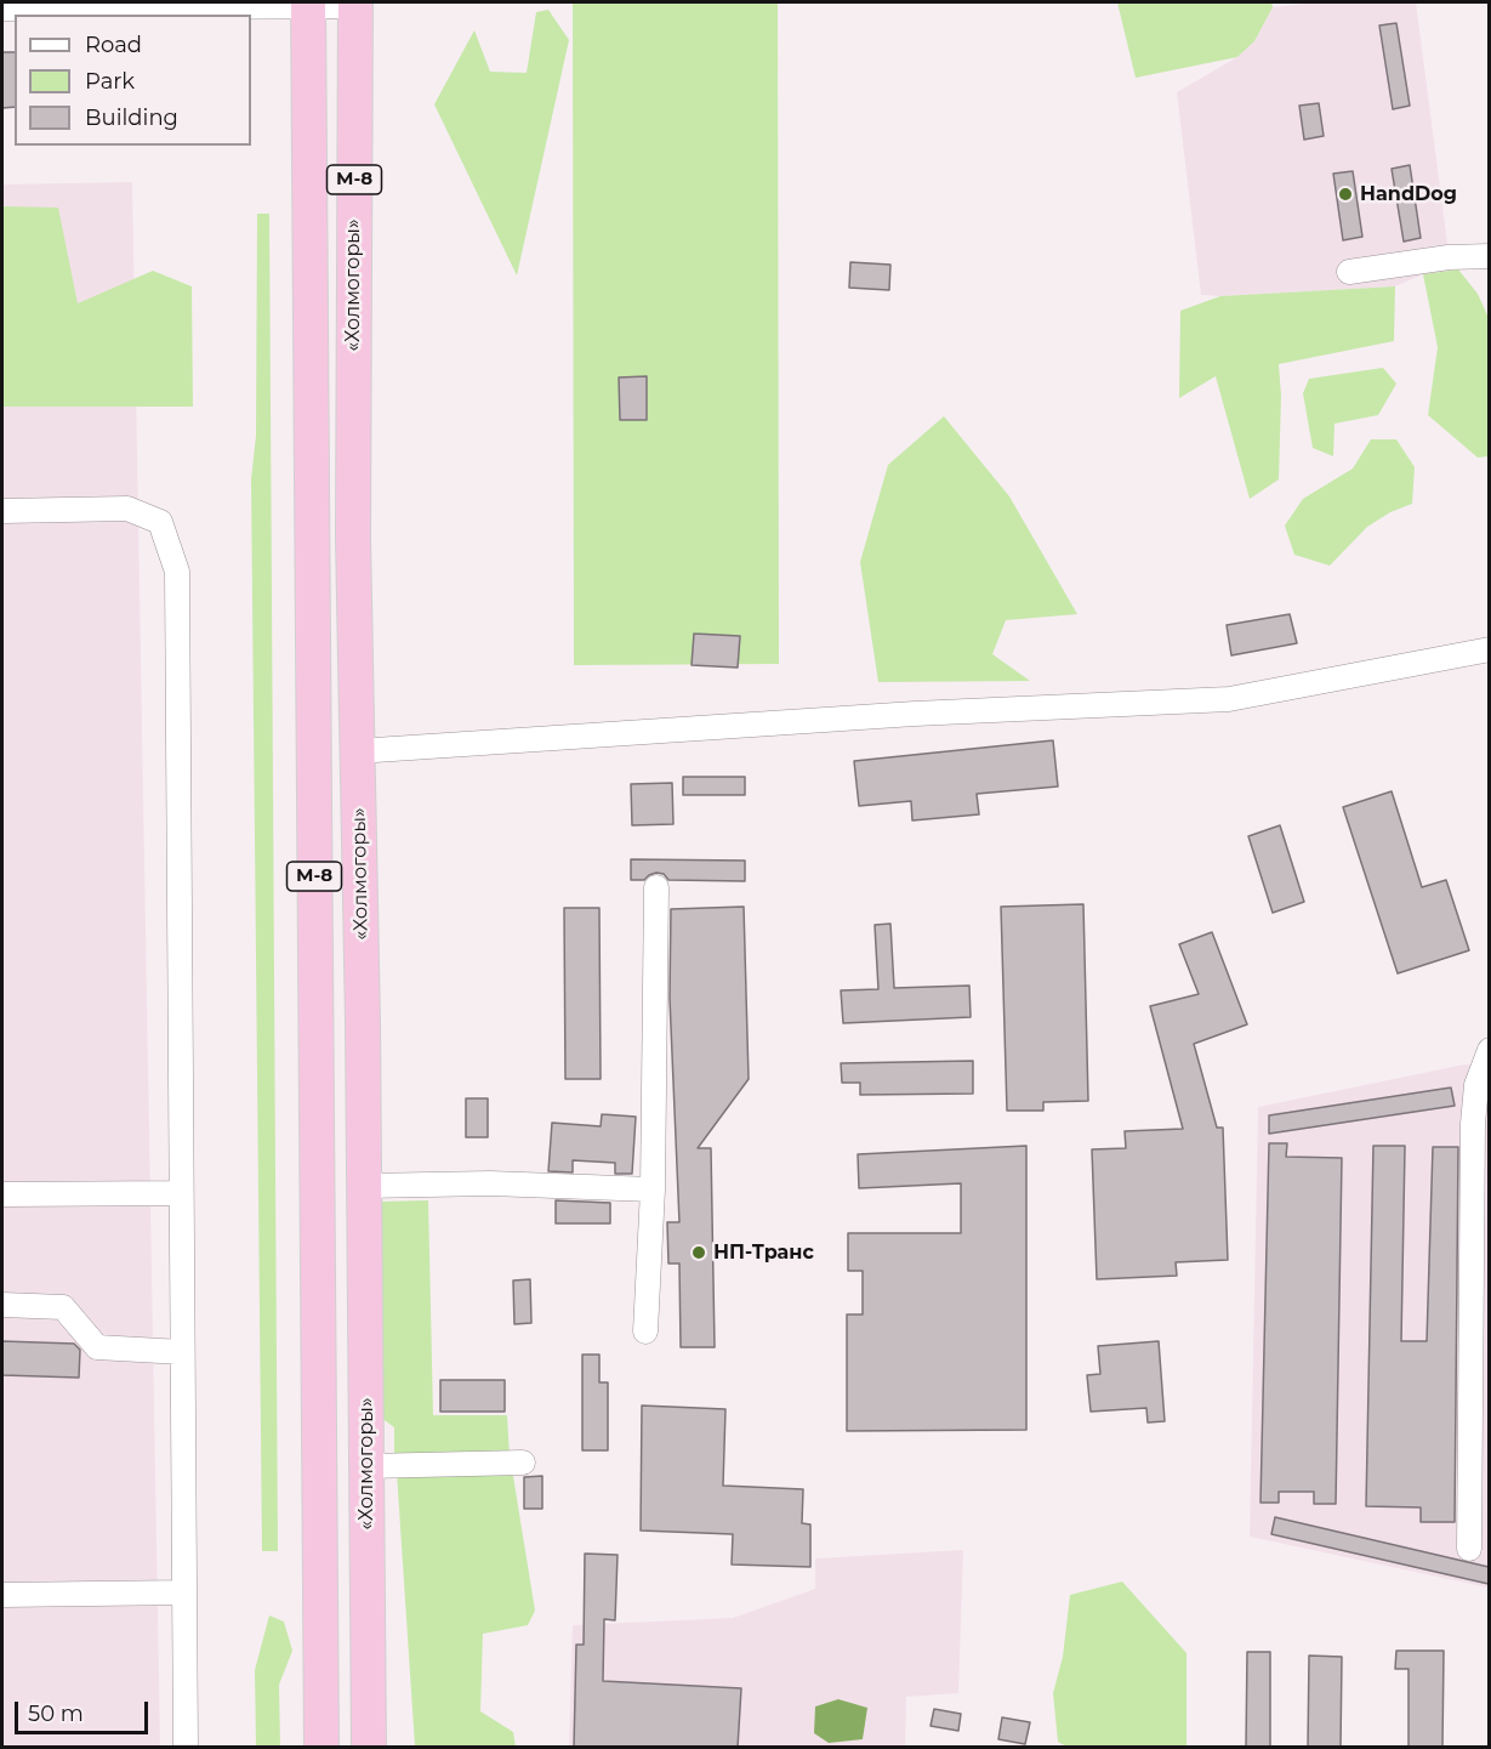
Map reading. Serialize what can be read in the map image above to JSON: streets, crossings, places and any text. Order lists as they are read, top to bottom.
{
  "streets": {
    "highway": ["М-8", "«Холмогоры»"]
  },
  "places": ["HandDog", "НП-Транс"],
  "legend": ["Road", "Park", "Building"],
  "scale_bar": "50 m"
}
